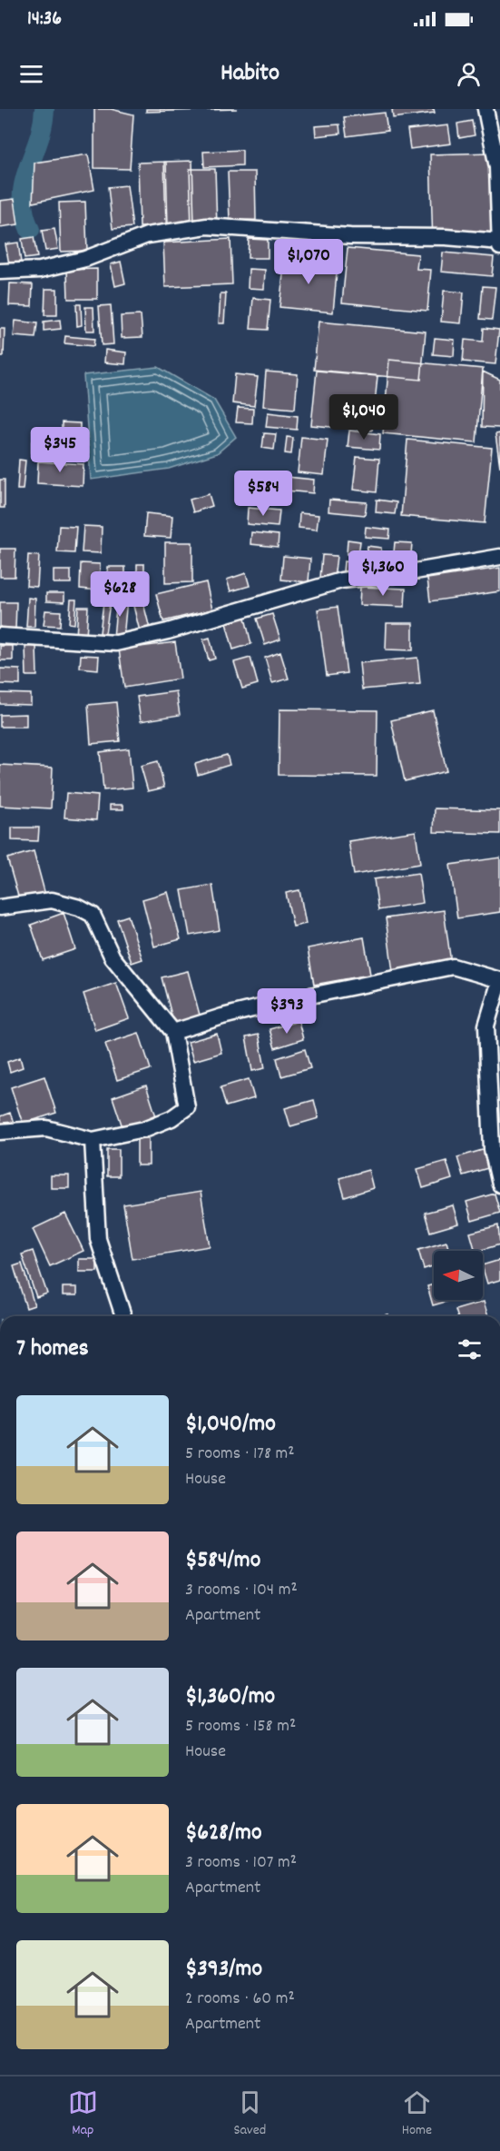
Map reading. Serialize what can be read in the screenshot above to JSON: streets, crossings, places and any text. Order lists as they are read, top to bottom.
{
  "north": "left",
  "page": {
    "status": "14:36",
    "header": "Habito",
    "price": [
      "$1,070",
      "$1,040",
      "$345",
      "$584",
      "$1,360",
      "$628",
      "$393"
    ],
    "heading": "7 homes",
    "list": [
      {
        "name": "$1,040/mo",
        "note": "5 rooms · 178 m² · House"
      },
      {
        "name": "$584/mo",
        "note": "3 rooms · 104 m² · Apartment"
      },
      {
        "name": "$1,360/mo",
        "note": "5 rooms · 158 m² · House"
      },
      {
        "name": "$628/mo",
        "note": "3 rooms · 107 m² · Apartment"
      },
      {
        "name": "$393/mo",
        "note": "2 rooms · 60 m² · Apartment"
      }
    ],
    "tabs": ["Map", "Saved", "Home"]
  }
}
